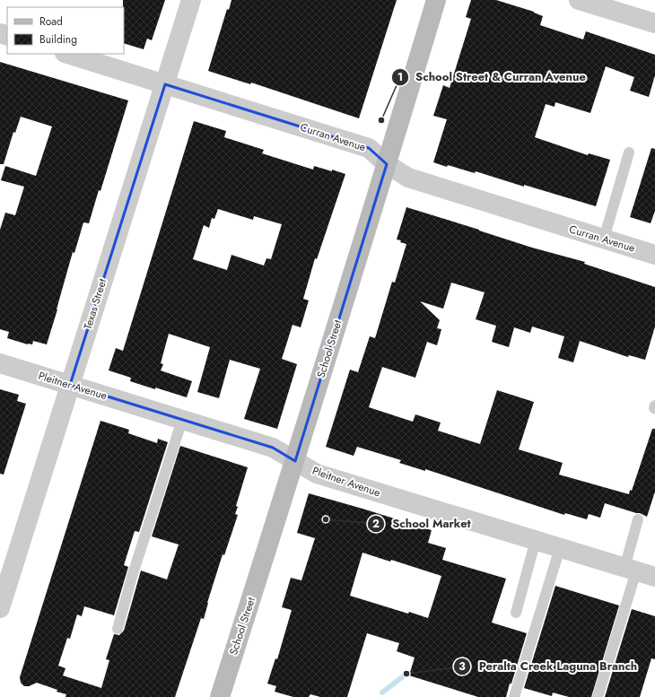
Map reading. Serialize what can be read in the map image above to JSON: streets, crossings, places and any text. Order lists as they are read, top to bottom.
{
  "streets": {
    "street": [
      "Curran Avenue",
      "Texas Street",
      "School Street",
      "Pleitner Avenue"
    ]
  },
  "crossings": [
    ["Curran Avenue", "Texas Street"],
    ["Curran Avenue", "School Street"],
    ["Texas Street", "Pleitner Avenue"],
    ["School Street", "Pleitner Avenue"]
  ],
  "places": ["School Street & Curran Avenue", "School Market", "Peralta Creek Laguna Branch"],
  "legend": ["Road", "Building"]
}
